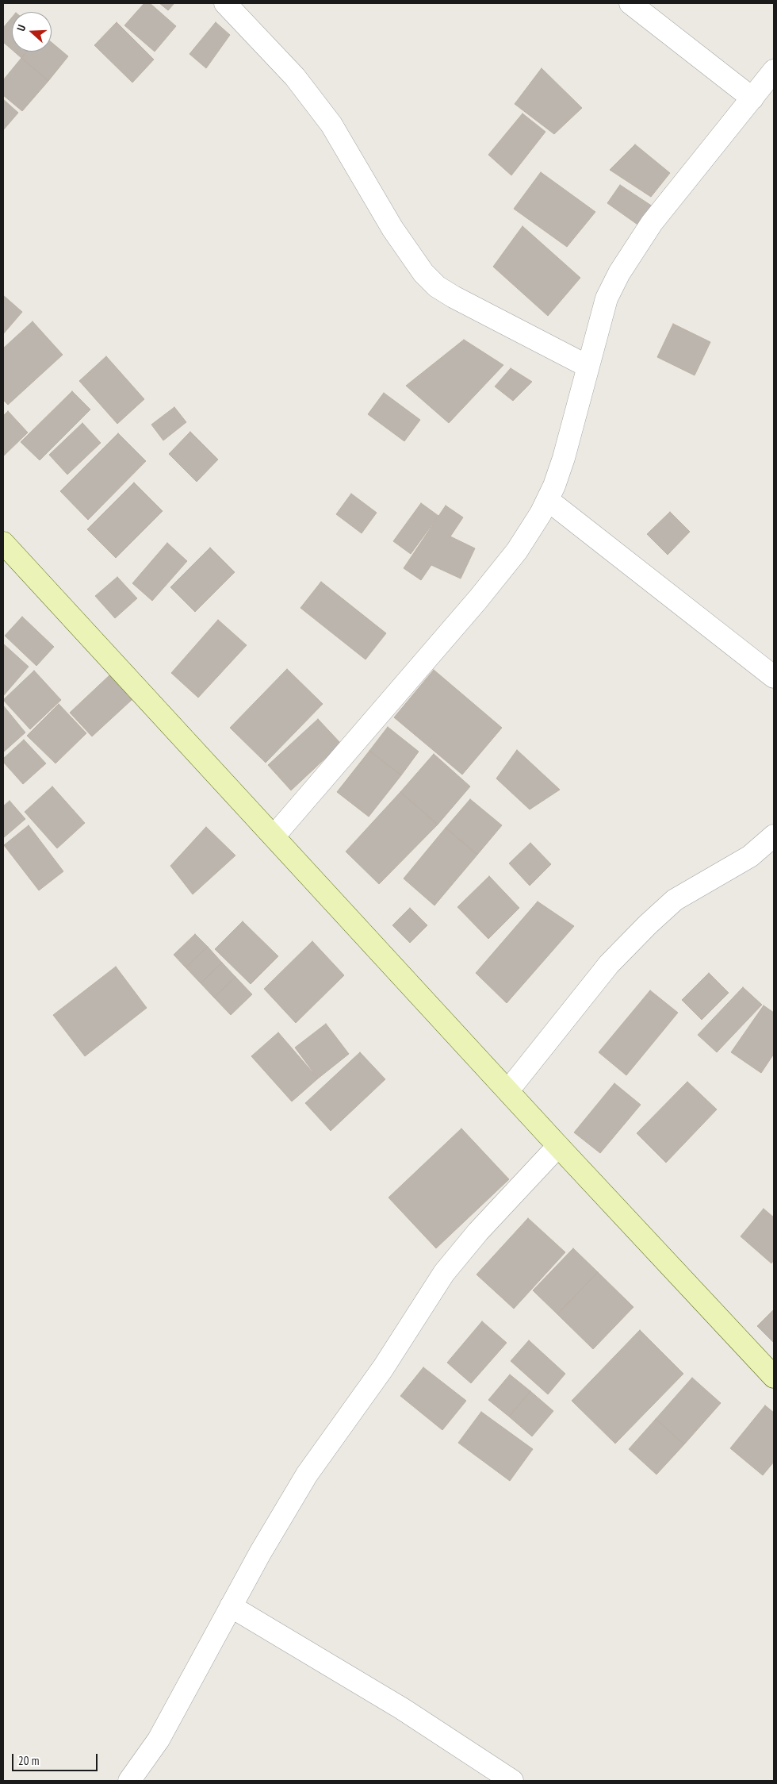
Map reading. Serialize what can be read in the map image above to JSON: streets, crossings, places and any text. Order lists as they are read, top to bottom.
{
  "scale_bar": "20 m",
  "north": "left"
}
